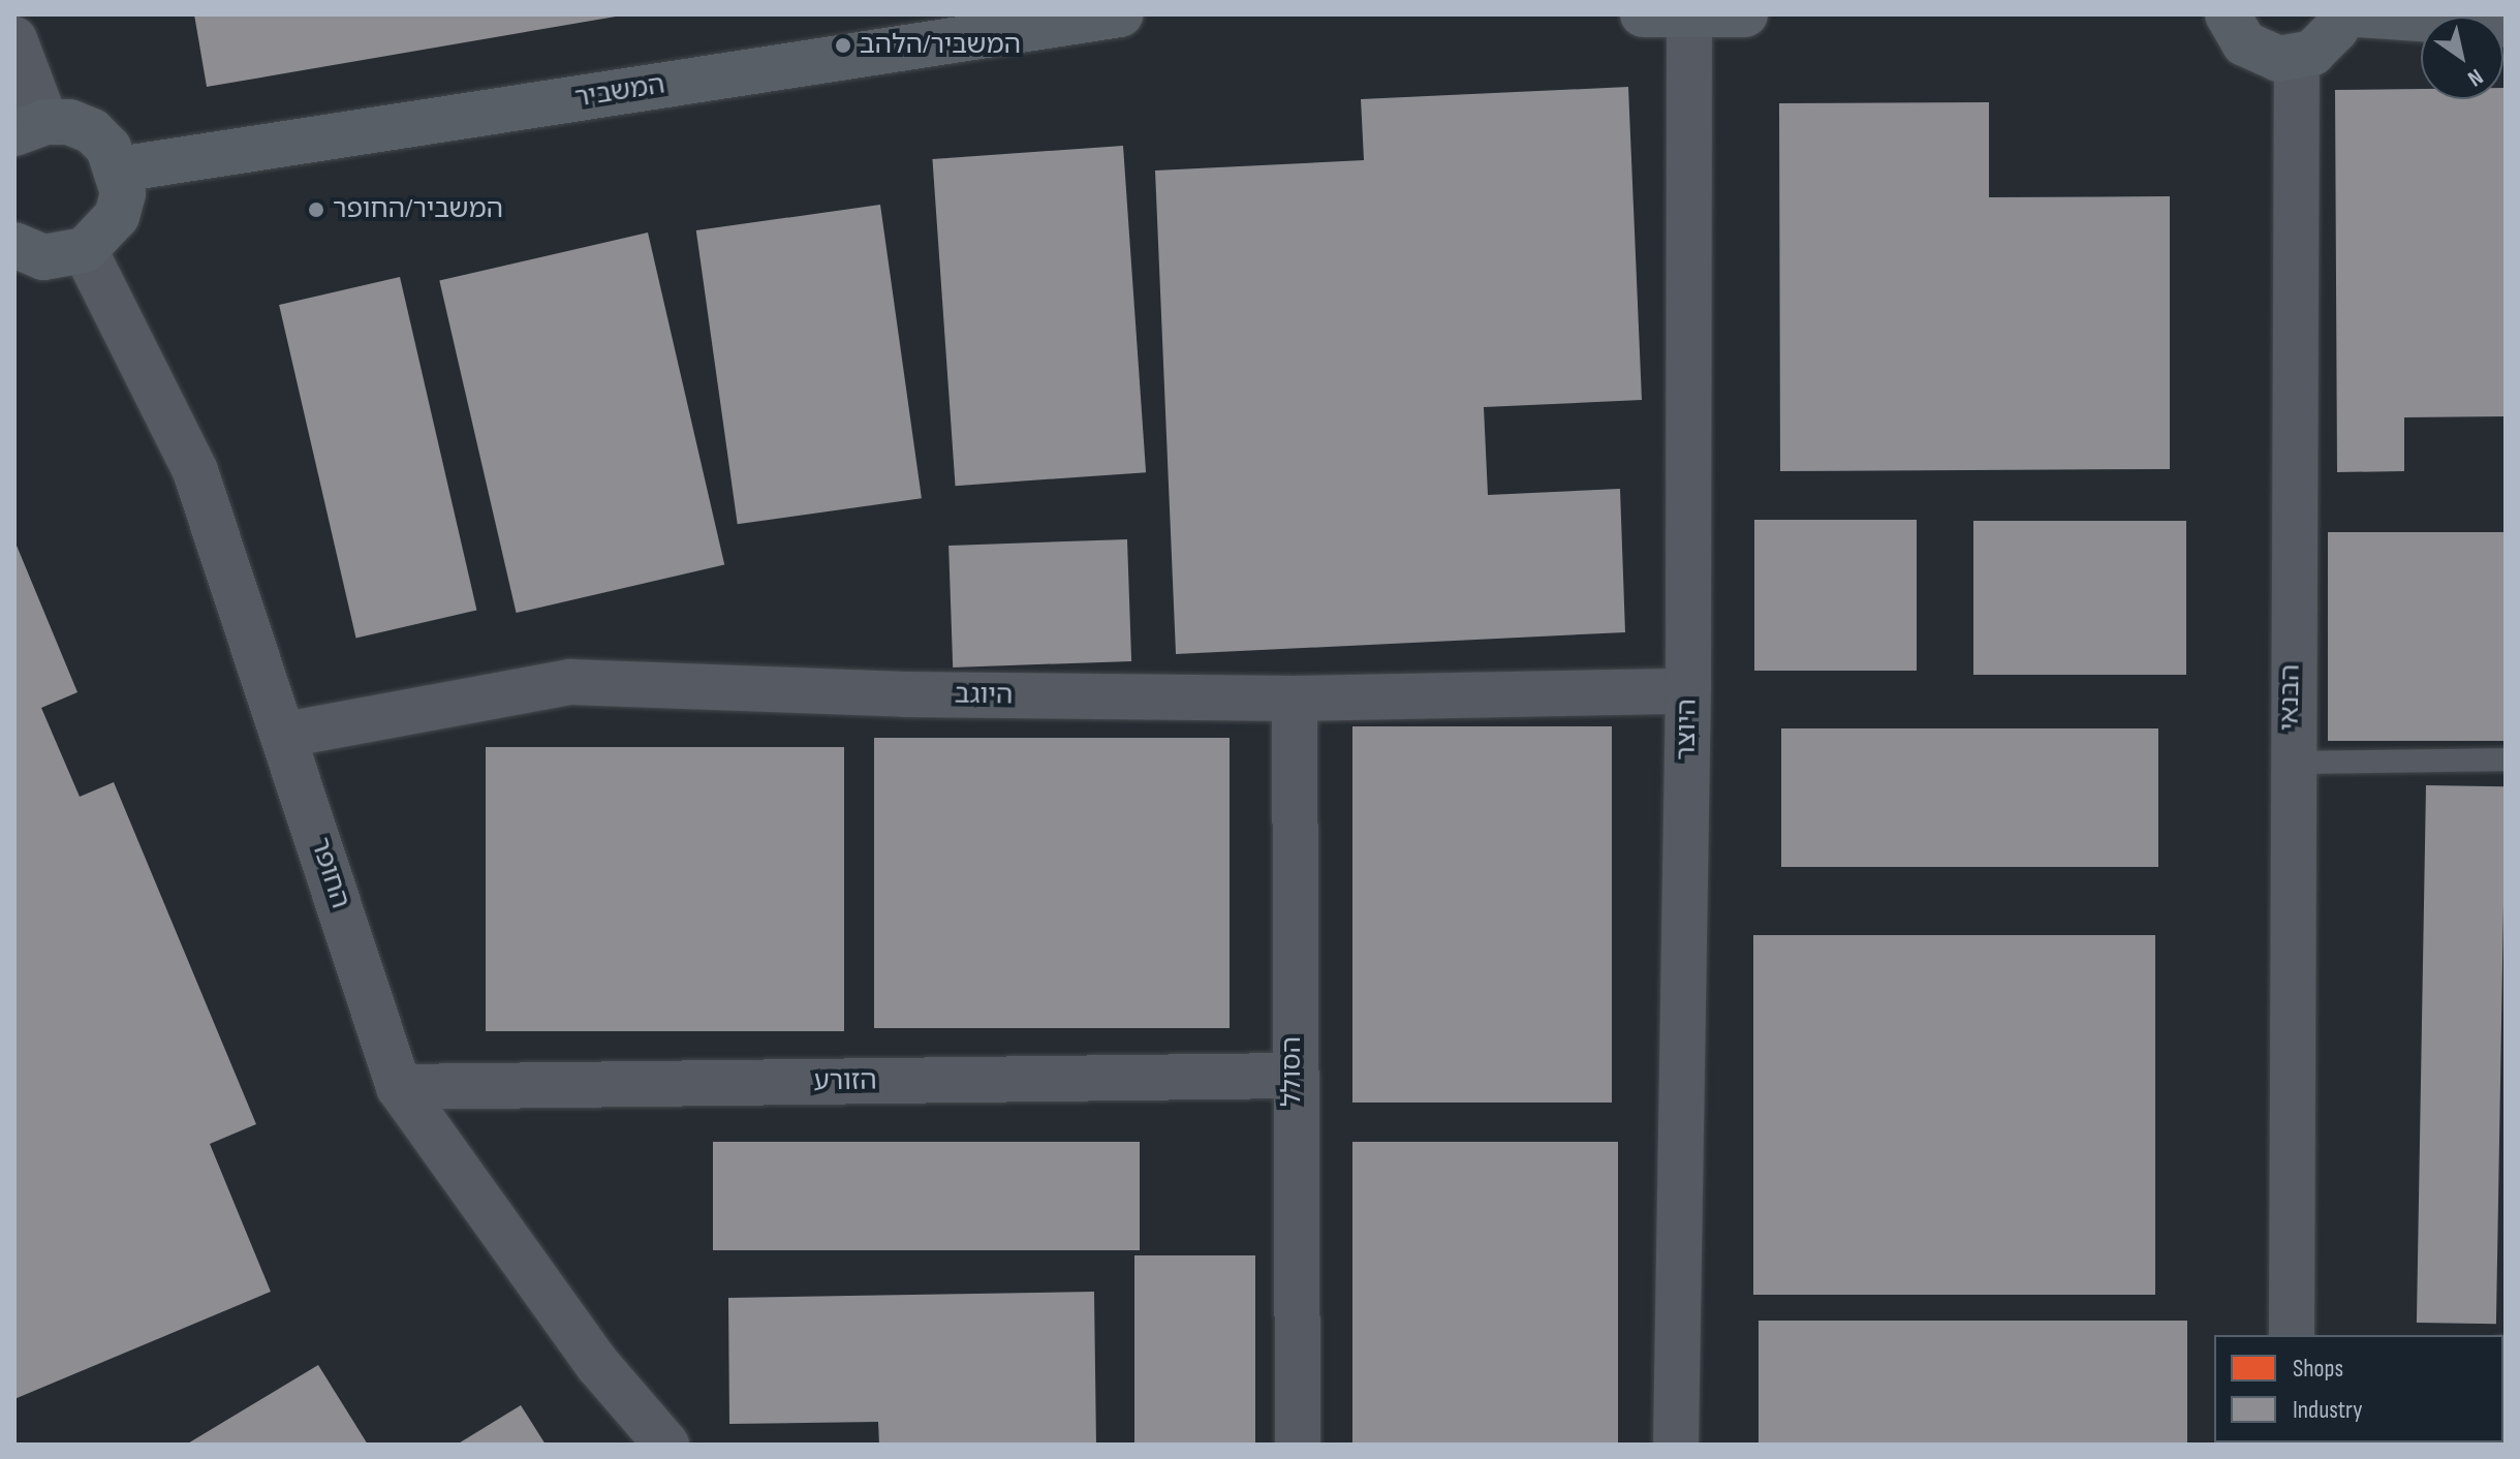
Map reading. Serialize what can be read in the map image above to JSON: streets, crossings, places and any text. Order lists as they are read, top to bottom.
{
  "streets": {
    "street": [
      "המשביר",
      "היוגב",
      "הבנאי",
      "היוצר",
      "החופר",
      "הסולל",
      "הזורע"
    ]
  },
  "crossings": [
    ["היוגב", "היוצר"],
    ["היוגב", "החופר"],
    ["היוגב", "הסולל"],
    ["החופר", "הזורע"],
    ["הסולל", "הזורע"]
  ],
  "places": ["המשביר/הלהב", "המשביר/החופר"],
  "legend": ["Shops", "Industry"],
  "north": "bottom right"
}
